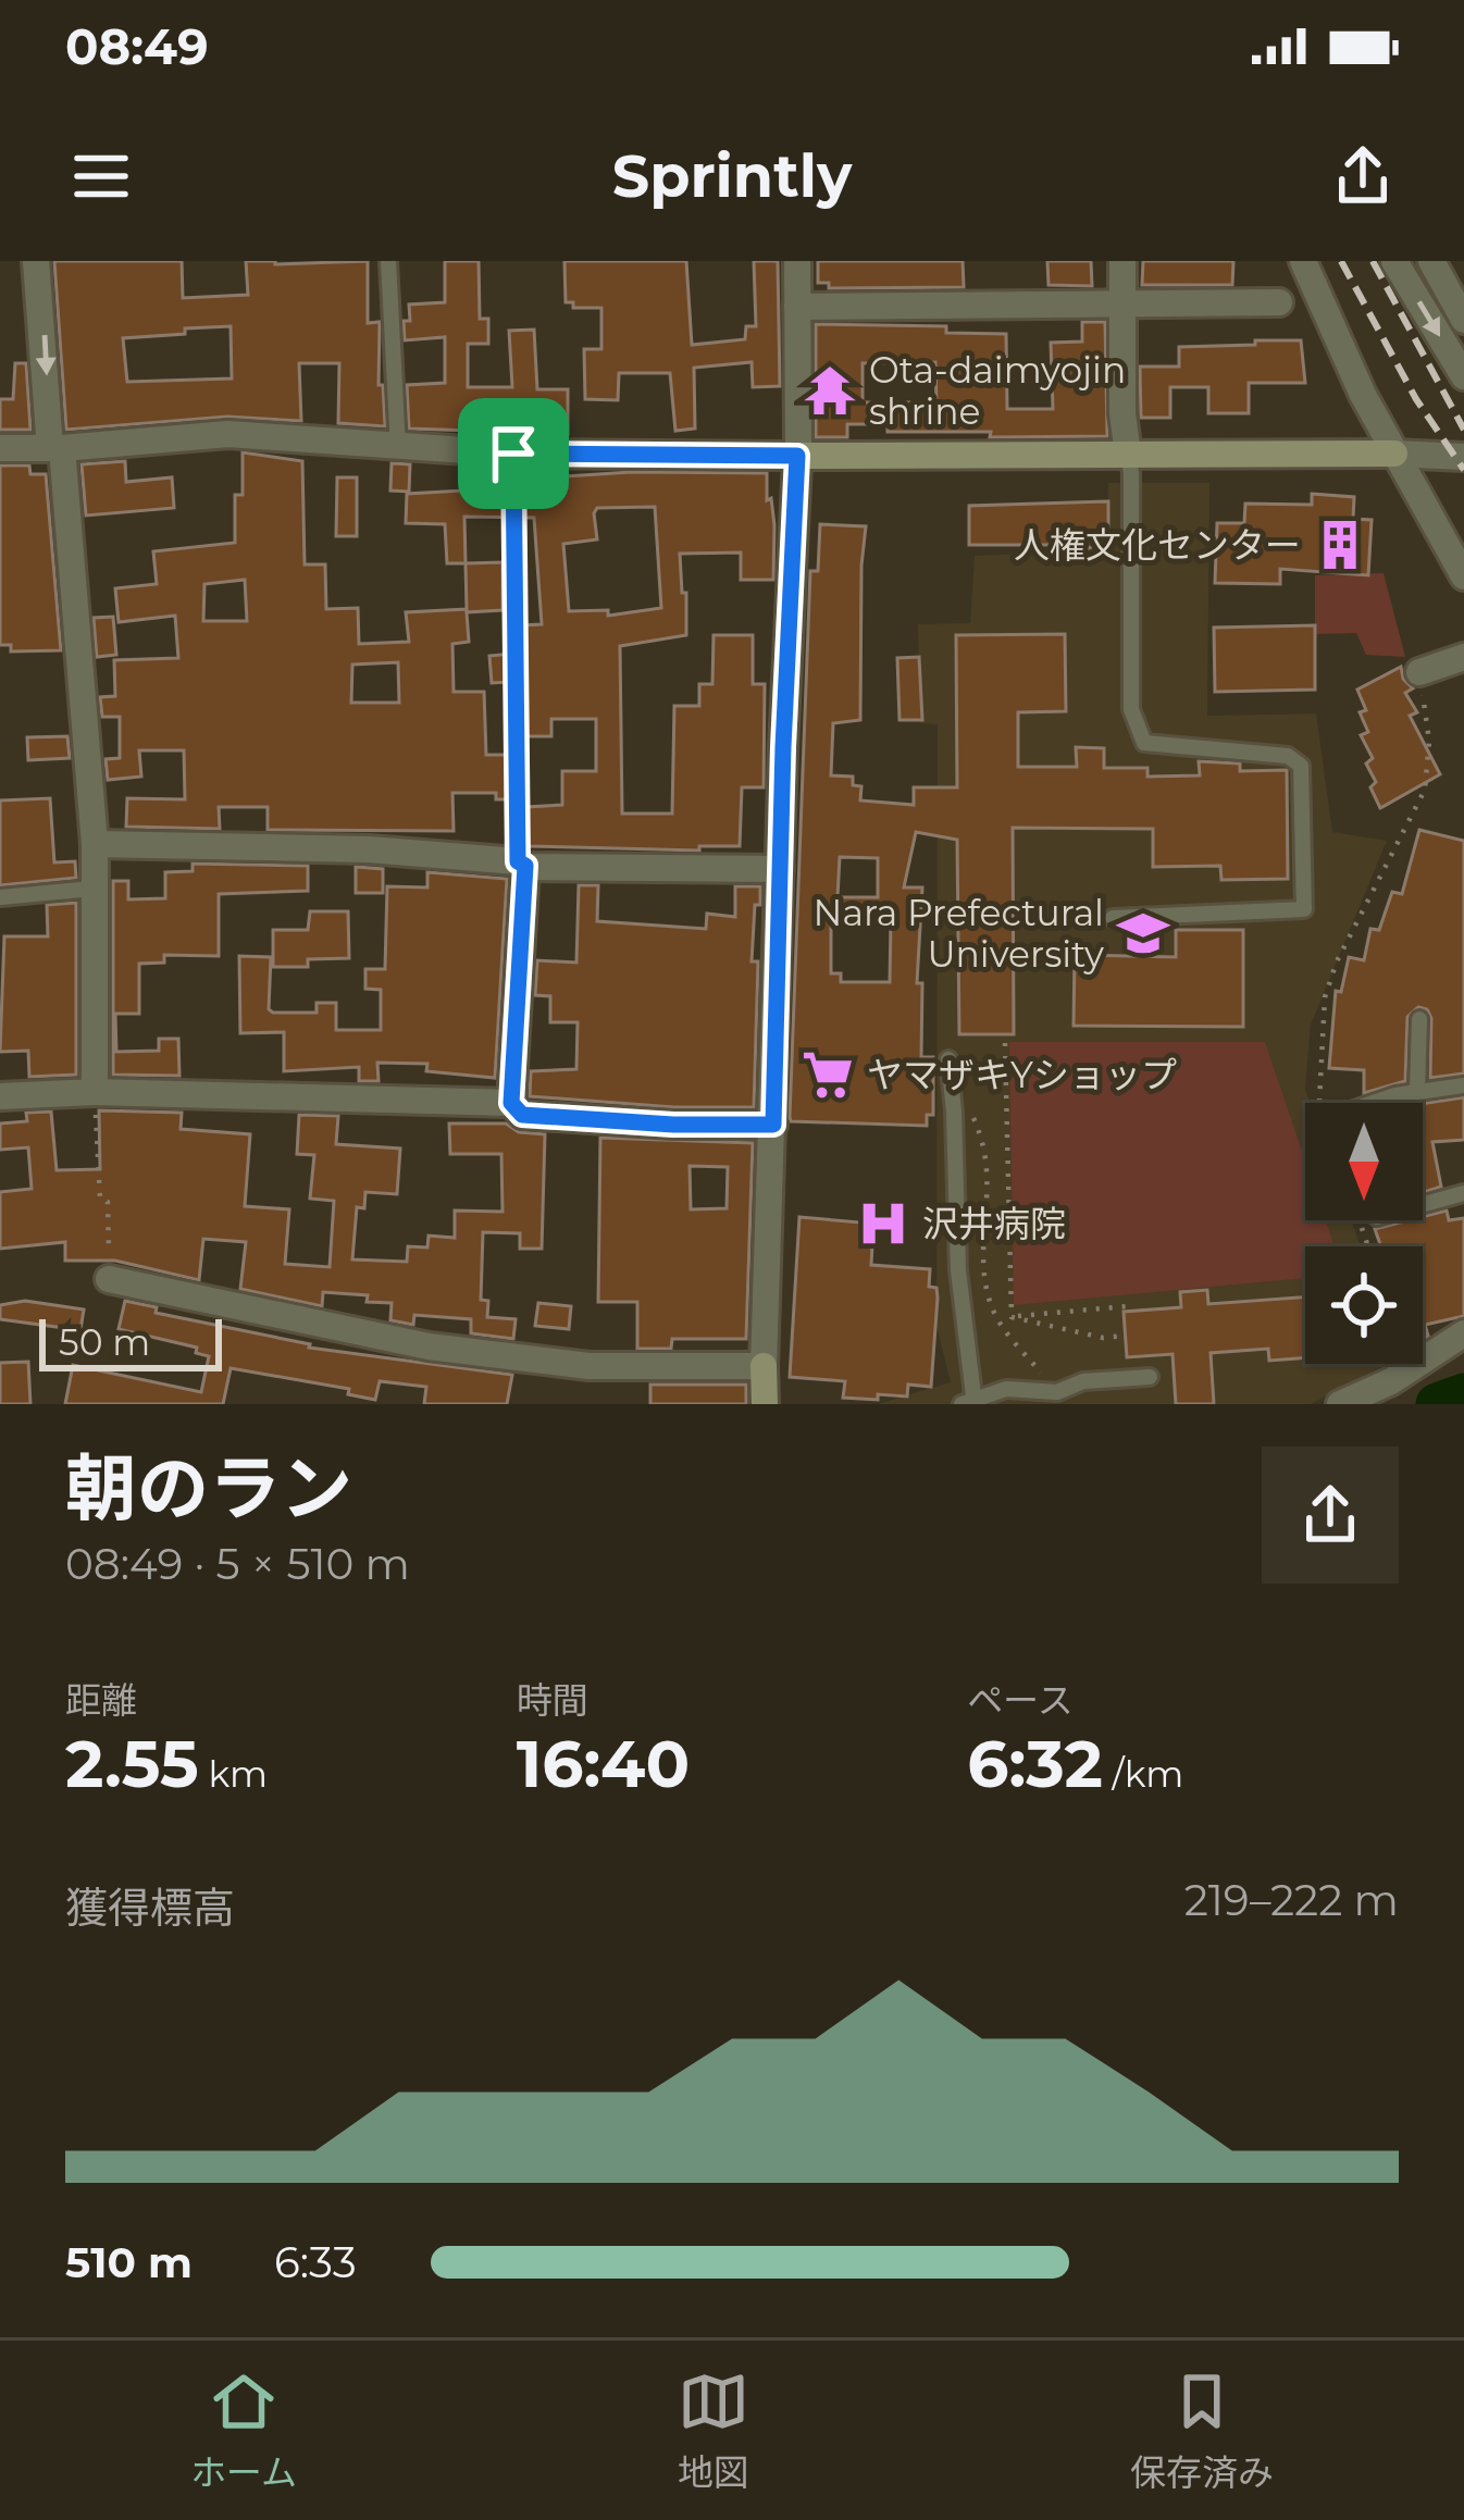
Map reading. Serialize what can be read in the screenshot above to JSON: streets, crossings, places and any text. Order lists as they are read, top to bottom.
{
  "places": {
    "temple": ["Ota-daimyojin shrine"],
    "building": ["人権文化センター"],
    "school or university": ["Nara Prefectural University"],
    "supermarket": ["ヤマザキYショップ"],
    "hospital": ["沢井病院"]
  },
  "scale_bar": "50 m",
  "north": "bottom",
  "page": {
    "status": "08:49",
    "header": "Sprintly",
    "scale": "50 m",
    "heading": ["朝のラン", "08:49 · 5 × 510 m"],
    "stats": [
      ["距離", "2.55 km"],
      ["時間", "16:40"],
      ["ペース", "6:32 /km"]
    ],
    "chart": ["獲得標高", "219–222 m"],
    "list": [
      {
        "name": "510 m",
        "note": "6:33"
      }
    ],
    "tabs": ["ホーム", "地図", "保存済み"]
  }
}
